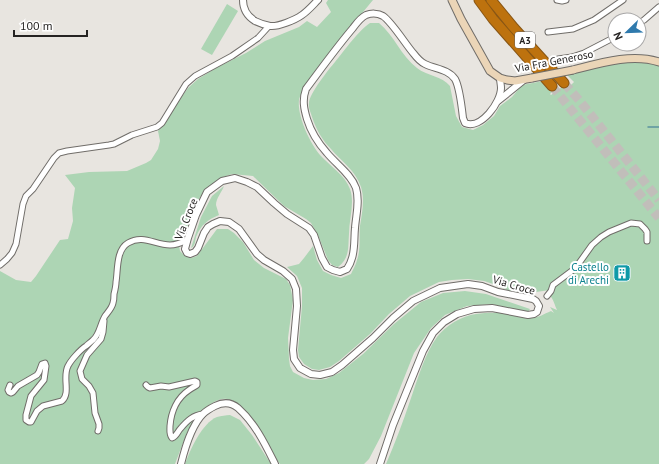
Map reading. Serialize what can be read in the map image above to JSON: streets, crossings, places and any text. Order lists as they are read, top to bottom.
{
  "streets": {
    "highway": ["A3"],
    "main road": ["Via Fra Generoso"],
    "street": ["Via Croce"]
  },
  "crossings": [
    ["Via Fra Generoso", "Via Croce"]
  ],
  "places": {
    "building": ["Castello di Arechi"]
  },
  "scale_bar": "100 m",
  "north": "bottom left"
}
